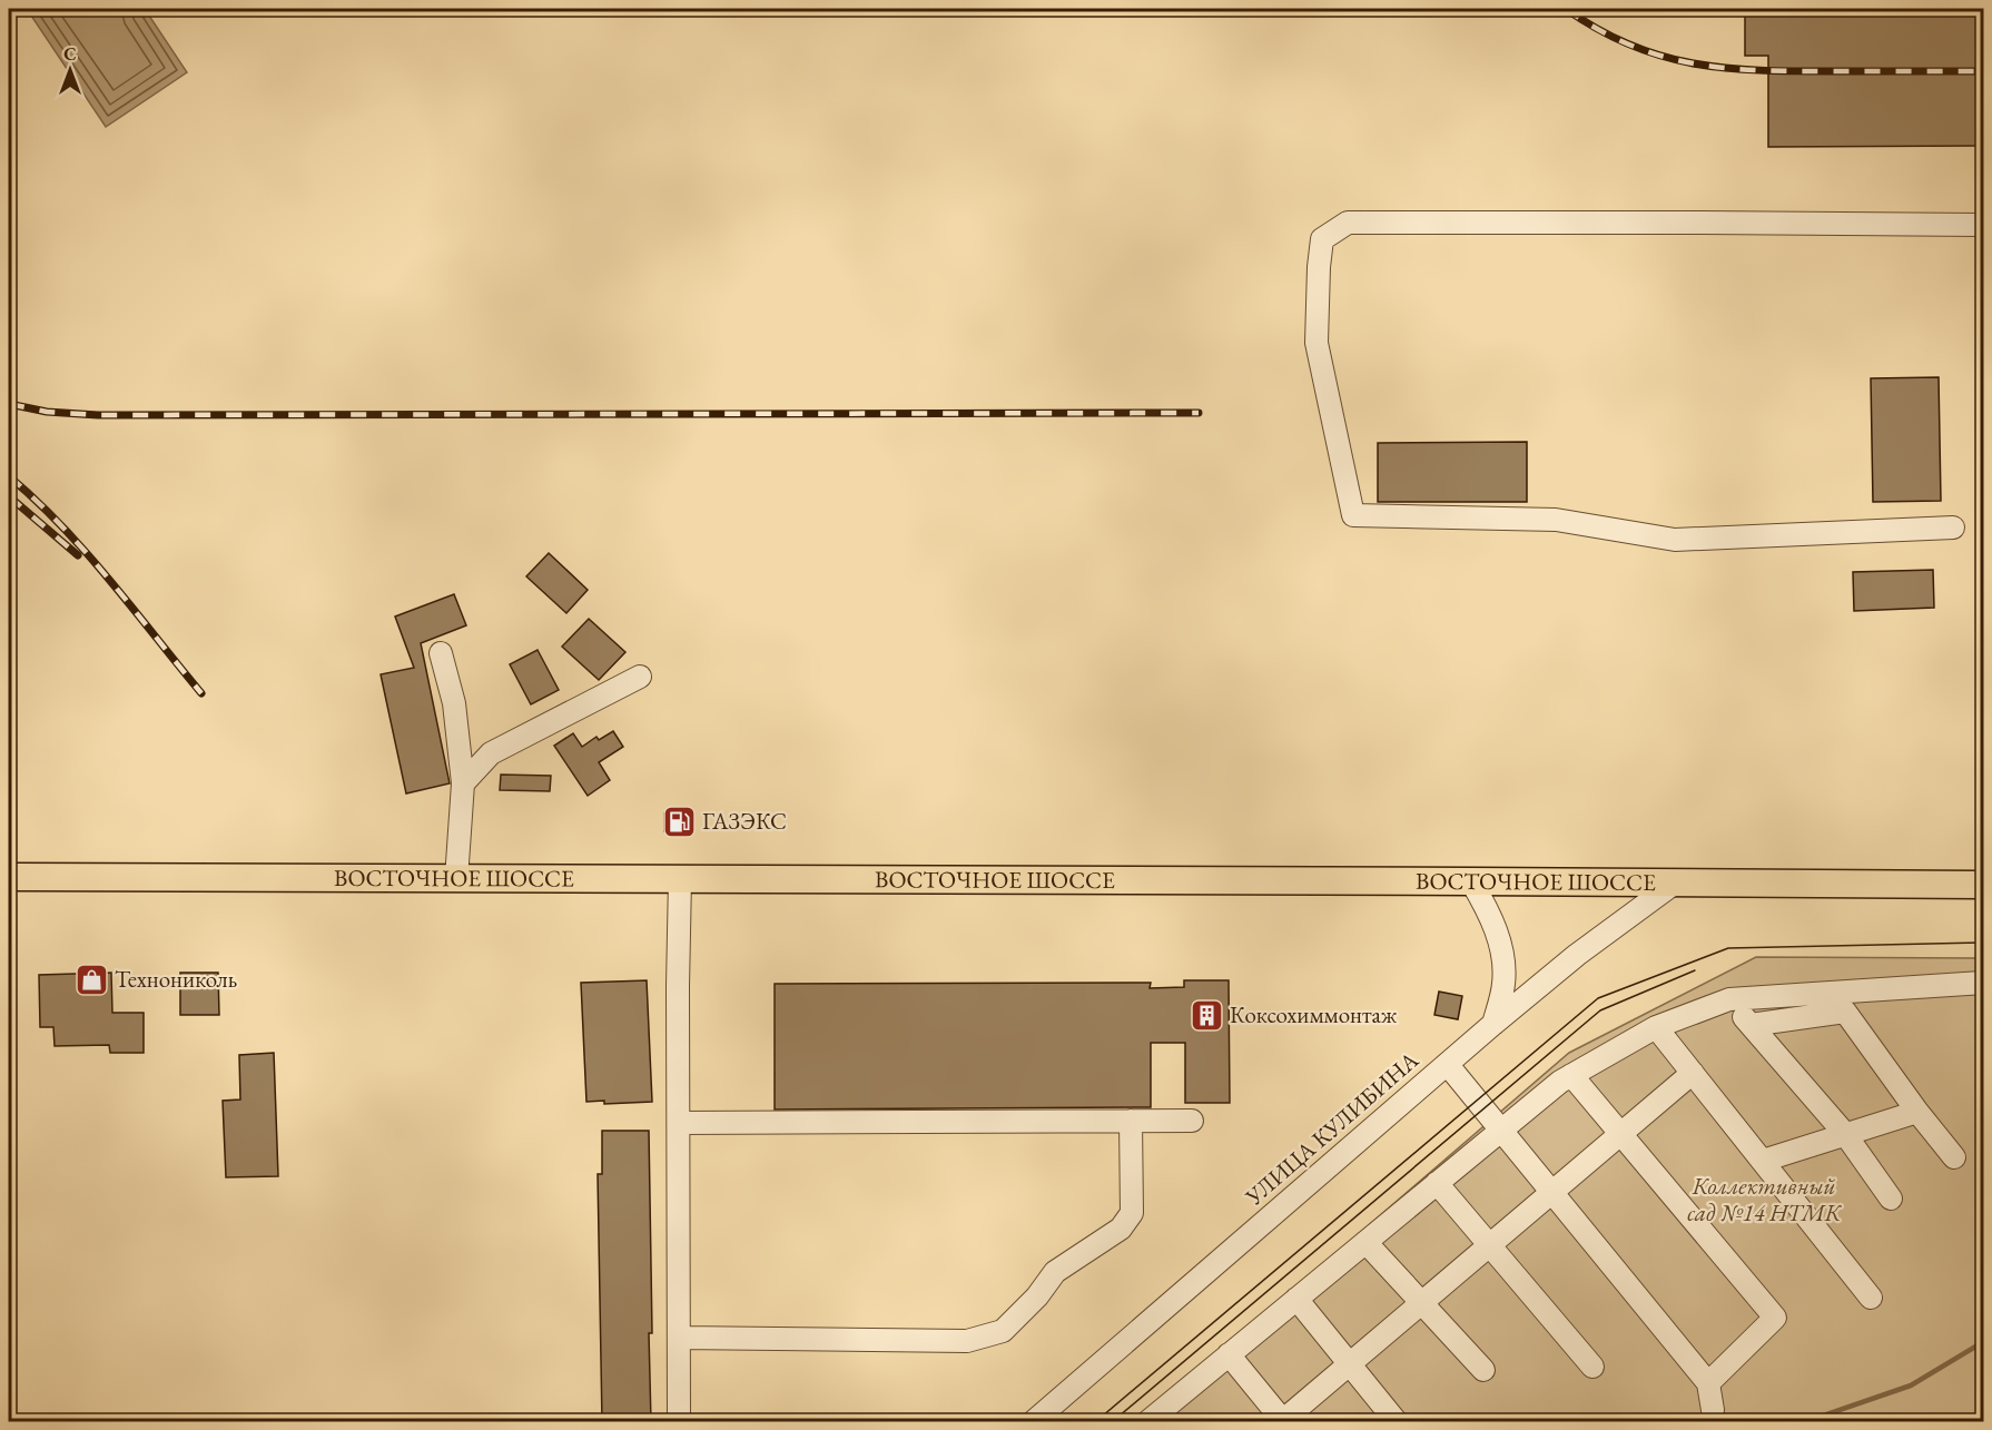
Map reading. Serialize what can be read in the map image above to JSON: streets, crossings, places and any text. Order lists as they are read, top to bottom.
{
  "streets": {
    "main road": ["ВОСТОЧНОЕ ШОССЕ"],
    "street": ["УЛИЦА КУЛИБИНА"]
  },
  "crossings": [
    ["ВОСТОЧНОЕ ШОССЕ", "УЛИЦА КУЛИБИНА"]
  ],
  "parks": ["Коллективный сад №14 НТМК"],
  "places": {
    "fuel station": ["ГАЗЭКС"],
    "shop": ["Технониколь"],
    "building": ["Коксохиммонтаж"]
  },
  "north": "top"
}
